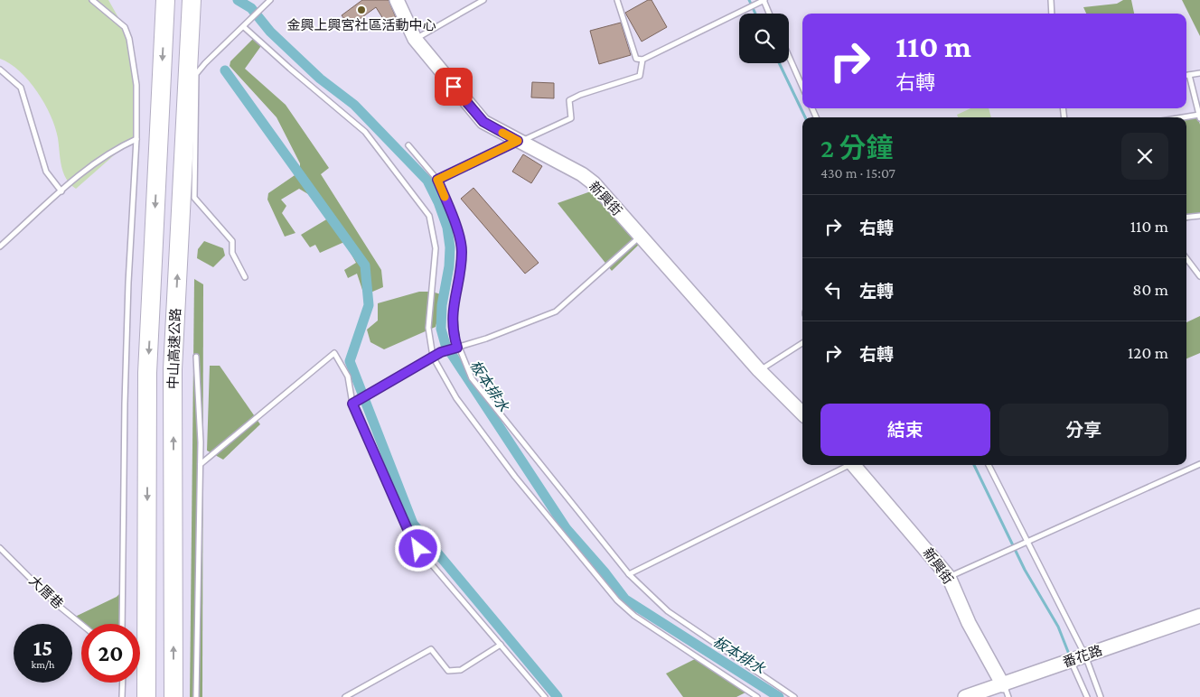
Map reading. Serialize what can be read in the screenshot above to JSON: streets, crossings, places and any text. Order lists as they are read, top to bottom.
{
  "streets": {
    "highway": ["中山高速公路"],
    "street": ["新興街", "番花路"],
    "lane": ["大厝巷"]
  },
  "crossings": [
    ["新興街", "番花路"]
  ],
  "water": ["板本排水"],
  "places": ["金興上興宮社區活動中心"],
  "page": {
    "turn": ["110 m", "右轉"],
    "heading": ["2 分鐘", "430 m · 15:07"],
    "list": [
      {
        "name": "右轉",
        "value": "110 m"
      },
      {
        "name": "左轉",
        "value": "80 m"
      },
      {
        "name": "右轉",
        "value": "120 m"
      }
    ],
    "buttons": ["結束", "分享"],
    "speed": "15 km/h",
    "limit": "20"
  }
}
